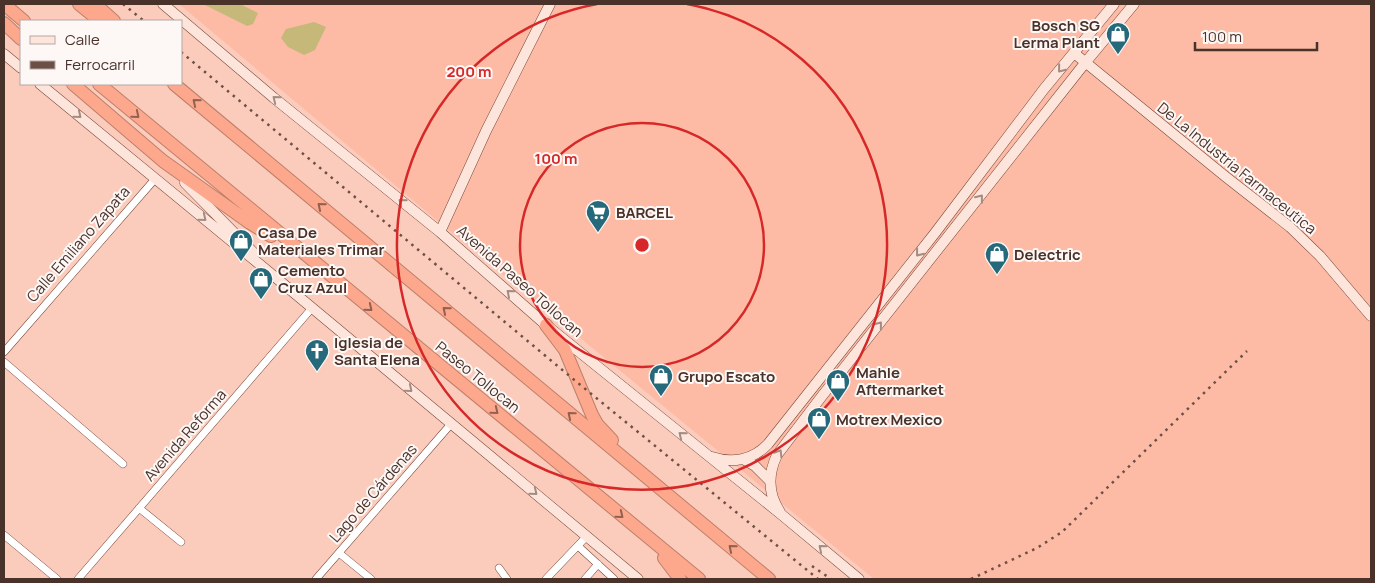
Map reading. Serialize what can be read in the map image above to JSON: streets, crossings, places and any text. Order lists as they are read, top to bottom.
{
  "streets": {
    "highway": ["Paseo Tollocan"],
    "main road": ["De La Industria Farmaceutica", "Avenida Paseo Tollocan"],
    "street": ["Calle Emiliano Zapata", "Avenida Reforma", "Lago de Cárdenas"]
  },
  "one_way": ["Avenida Paseo Tollocan"],
  "places": {
    "shop": [
      "Bosch SG Lerma Plant",
      "Casa De Materiales Trimar",
      "Delectric",
      "Cemento Cruz Azul",
      "Grupo Escato",
      "Mahle Aftermarket",
      "Motrex Mexico"
    ],
    "supermarket": ["BARCEL"],
    "church": ["Iglesia de Santa Elena"]
  },
  "legend": ["Calle", "Ferrocarril"],
  "scale_bar": "100 m",
  "rings": ["200 m", "100 m"]
}
